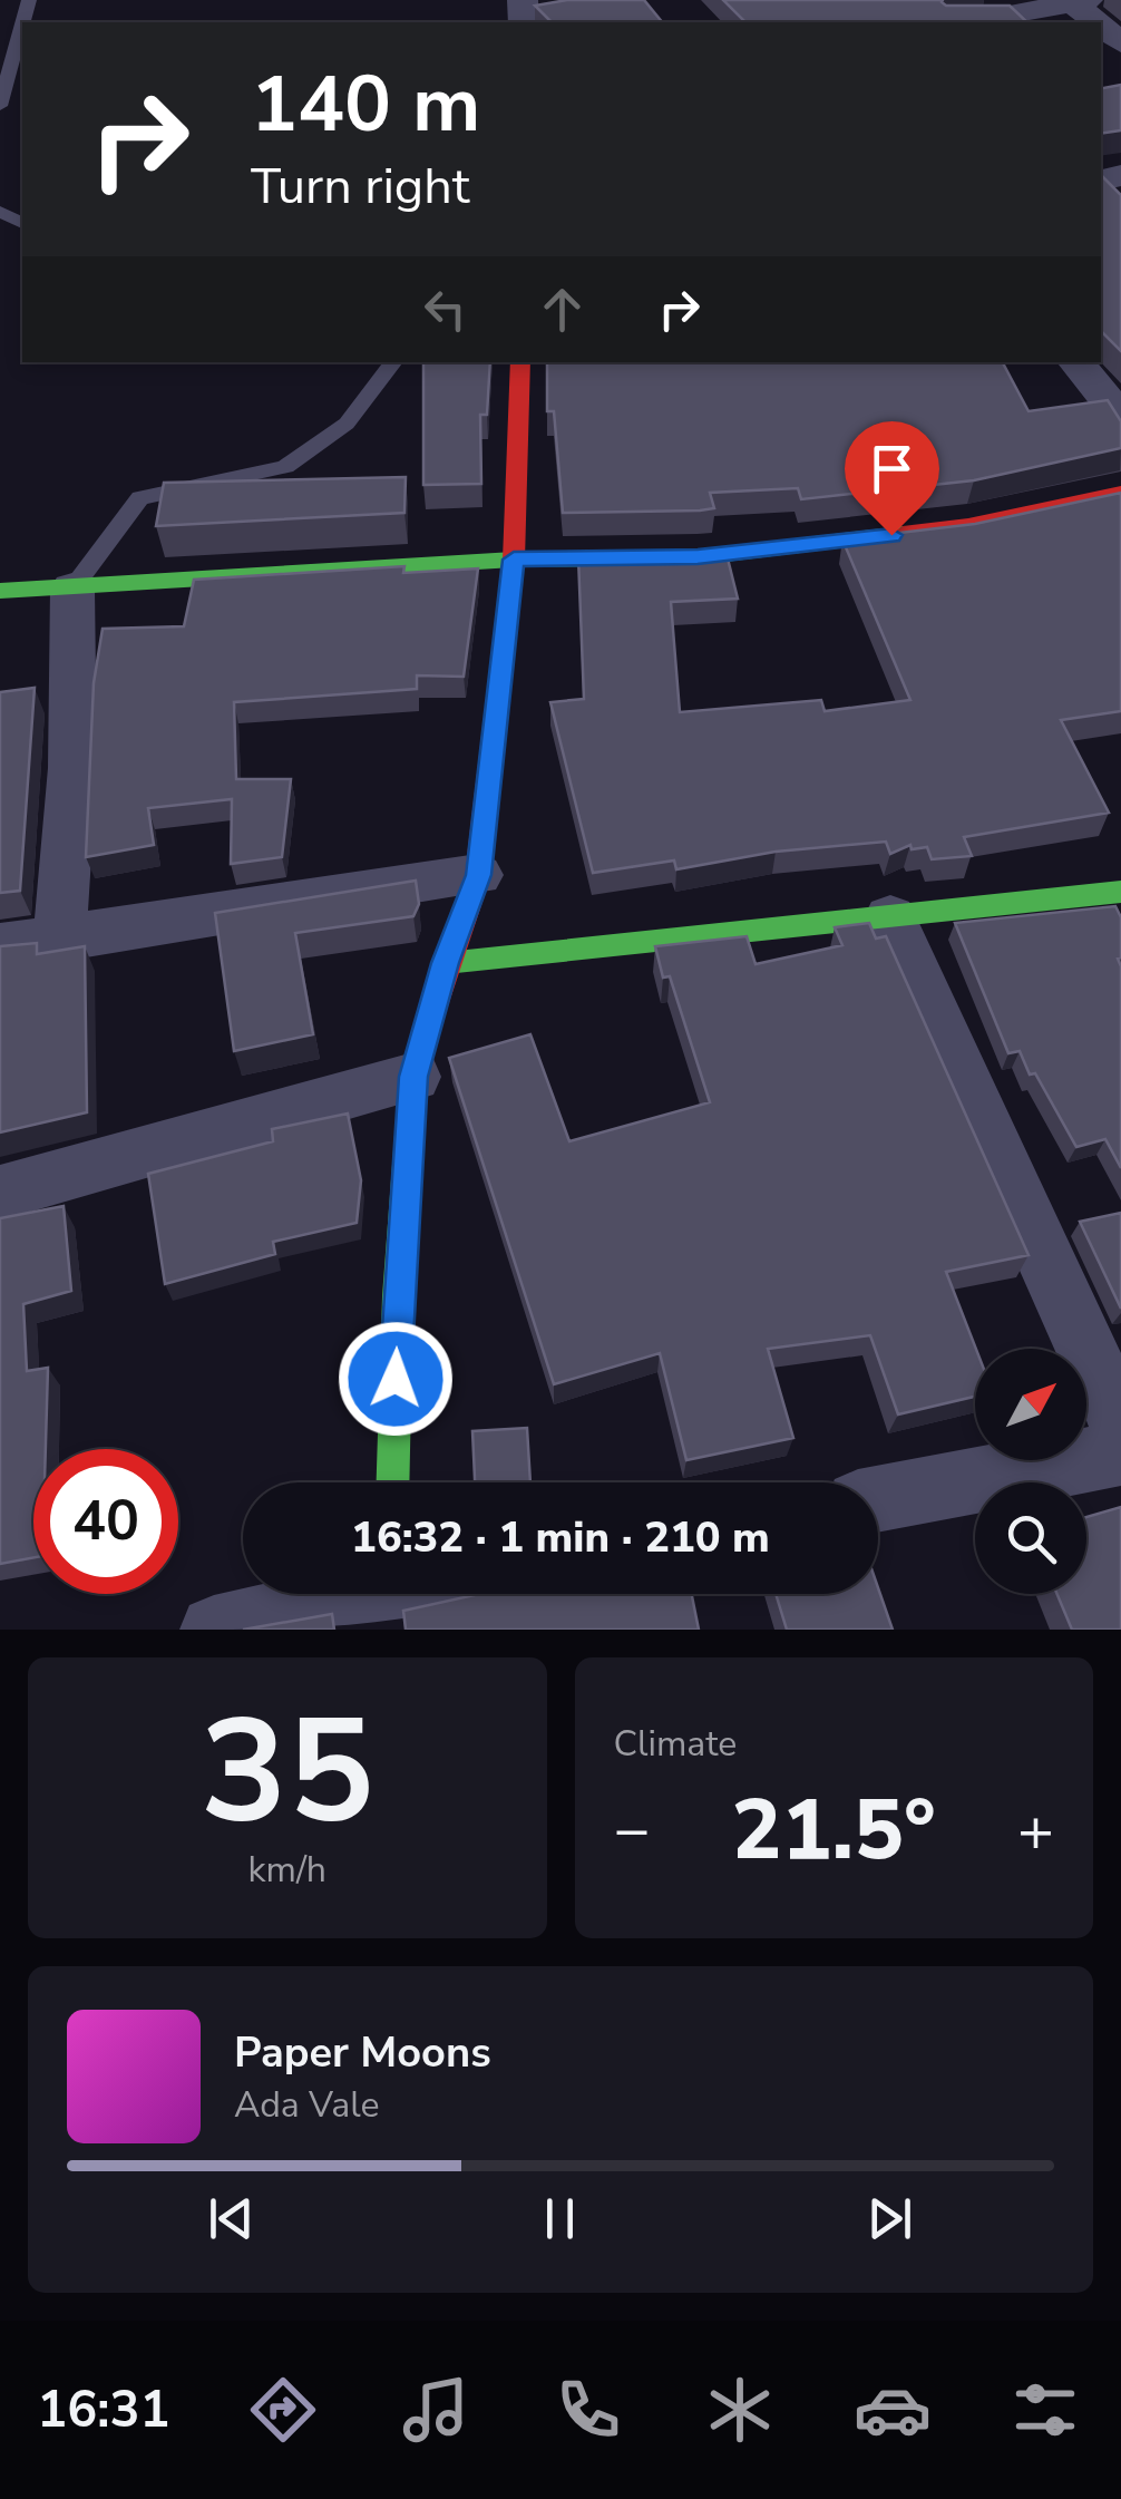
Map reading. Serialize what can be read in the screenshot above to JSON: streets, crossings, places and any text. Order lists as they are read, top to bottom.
{
  "north": "top right",
  "page": {
    "turn": ["140 m", "Turn right"],
    "limit": "40",
    "trip": "16:32 · 1 min · 210 m",
    "tile": [
      ["35", "km/h"],
      "Climate"
    ],
    "heat": ["−", "21.5°", "+"],
    "song": ["Paper Moons", "Ada Vale"],
    "tabs": "16:31"
  }
}
